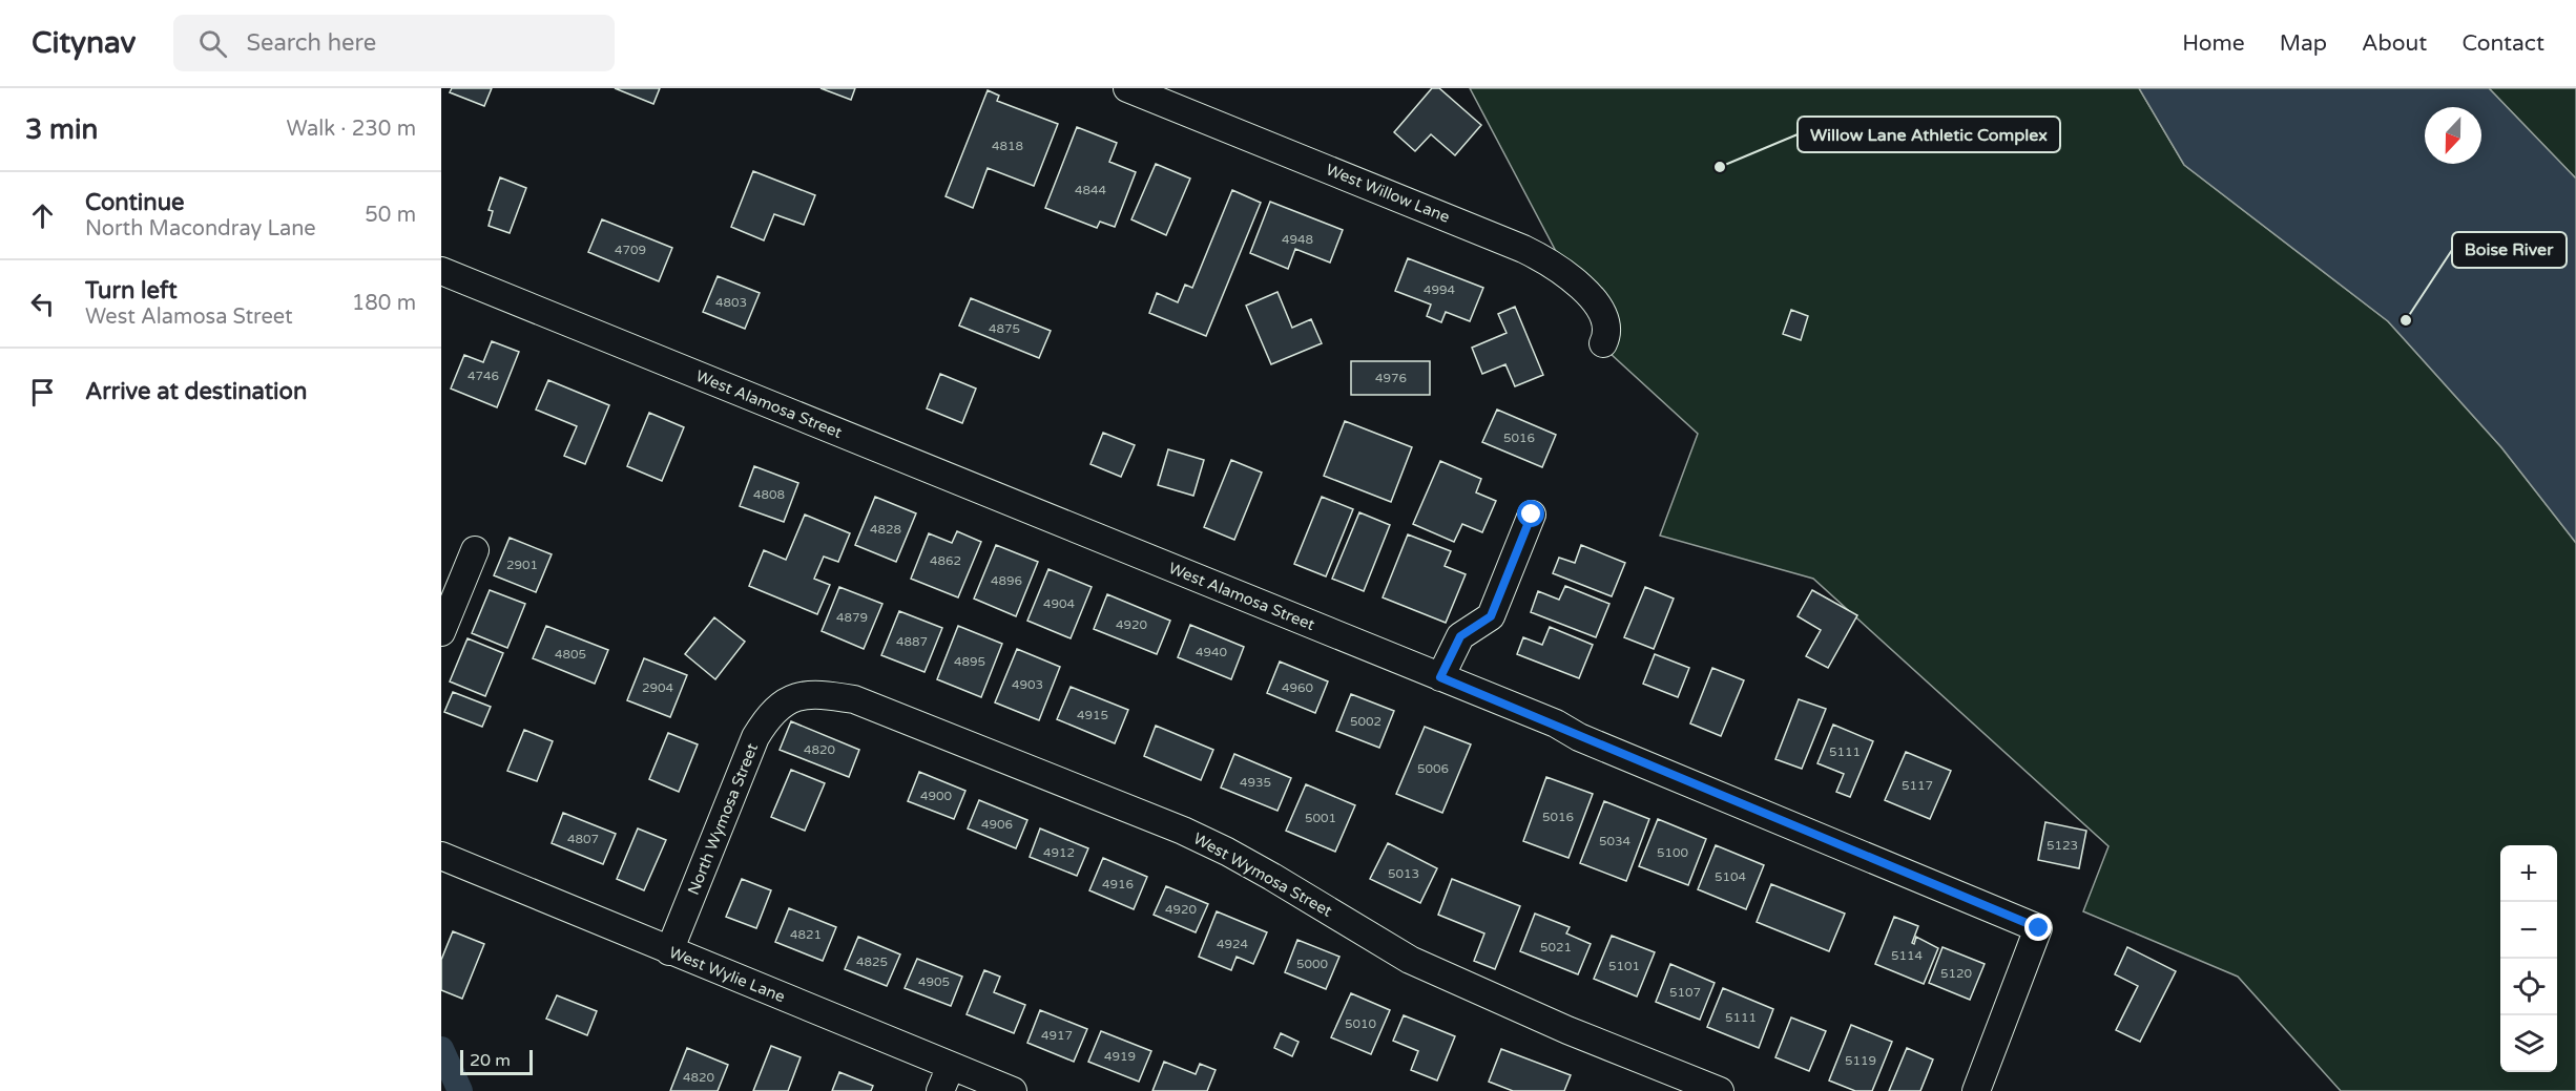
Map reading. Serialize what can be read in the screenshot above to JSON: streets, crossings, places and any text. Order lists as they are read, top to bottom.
{
  "streets": {
    "street": [
      "West Willow Lane",
      "West Alamosa Street",
      "North Wymosa Street",
      "West Wymosa Street",
      "West Wylie Lane"
    ]
  },
  "crossings": [
    ["North Wymosa Street", "West Wymosa Street"],
    ["North Wymosa Street", "West Wylie Lane"]
  ],
  "places": ["Willow Lane Athletic Complex", "Boise River"],
  "house_numbers": [
    "4818",
    "4844",
    "4948",
    "4709",
    "4994",
    "4803",
    "4875",
    "4746",
    "4976",
    "5016",
    "4808",
    "4828",
    "4862",
    "2901",
    "4896",
    "4904",
    "4879",
    "4920",
    "4887",
    "4940",
    "4805",
    "4895",
    "4903",
    "2904",
    "4960",
    "4915",
    "5002",
    "4820",
    "5111",
    "5006",
    "4935",
    "5117",
    "4900",
    "5016",
    "5001",
    "4906",
    "4807",
    "5034",
    "5123",
    "4912",
    "5100",
    "5013",
    "5104",
    "4916",
    "4920",
    "4821",
    "4924",
    "5021",
    "5114",
    "4825",
    "5000",
    "5101",
    "5120",
    "4905",
    "5107",
    "5111",
    "5010",
    "4917",
    "4919",
    "5119",
    "4820"
  ],
  "scale_bar": "20 m",
  "north": "bottom",
  "page": {
    "header": "Citynav",
    "search": "Search here",
    "nav": [
      "Home",
      "Map",
      "About",
      "Contact"
    ],
    "heading": ["3 min", "Walk · 230 m"],
    "list": [
      ["Continue", "North Macondray Lane", "50 m"],
      ["Turn left", "West Alamosa Street", "180 m"],
      "Arrive at destination"
    ],
    "map_buttons": ["+", "−"],
    "scale": "20 m"
  }
}
